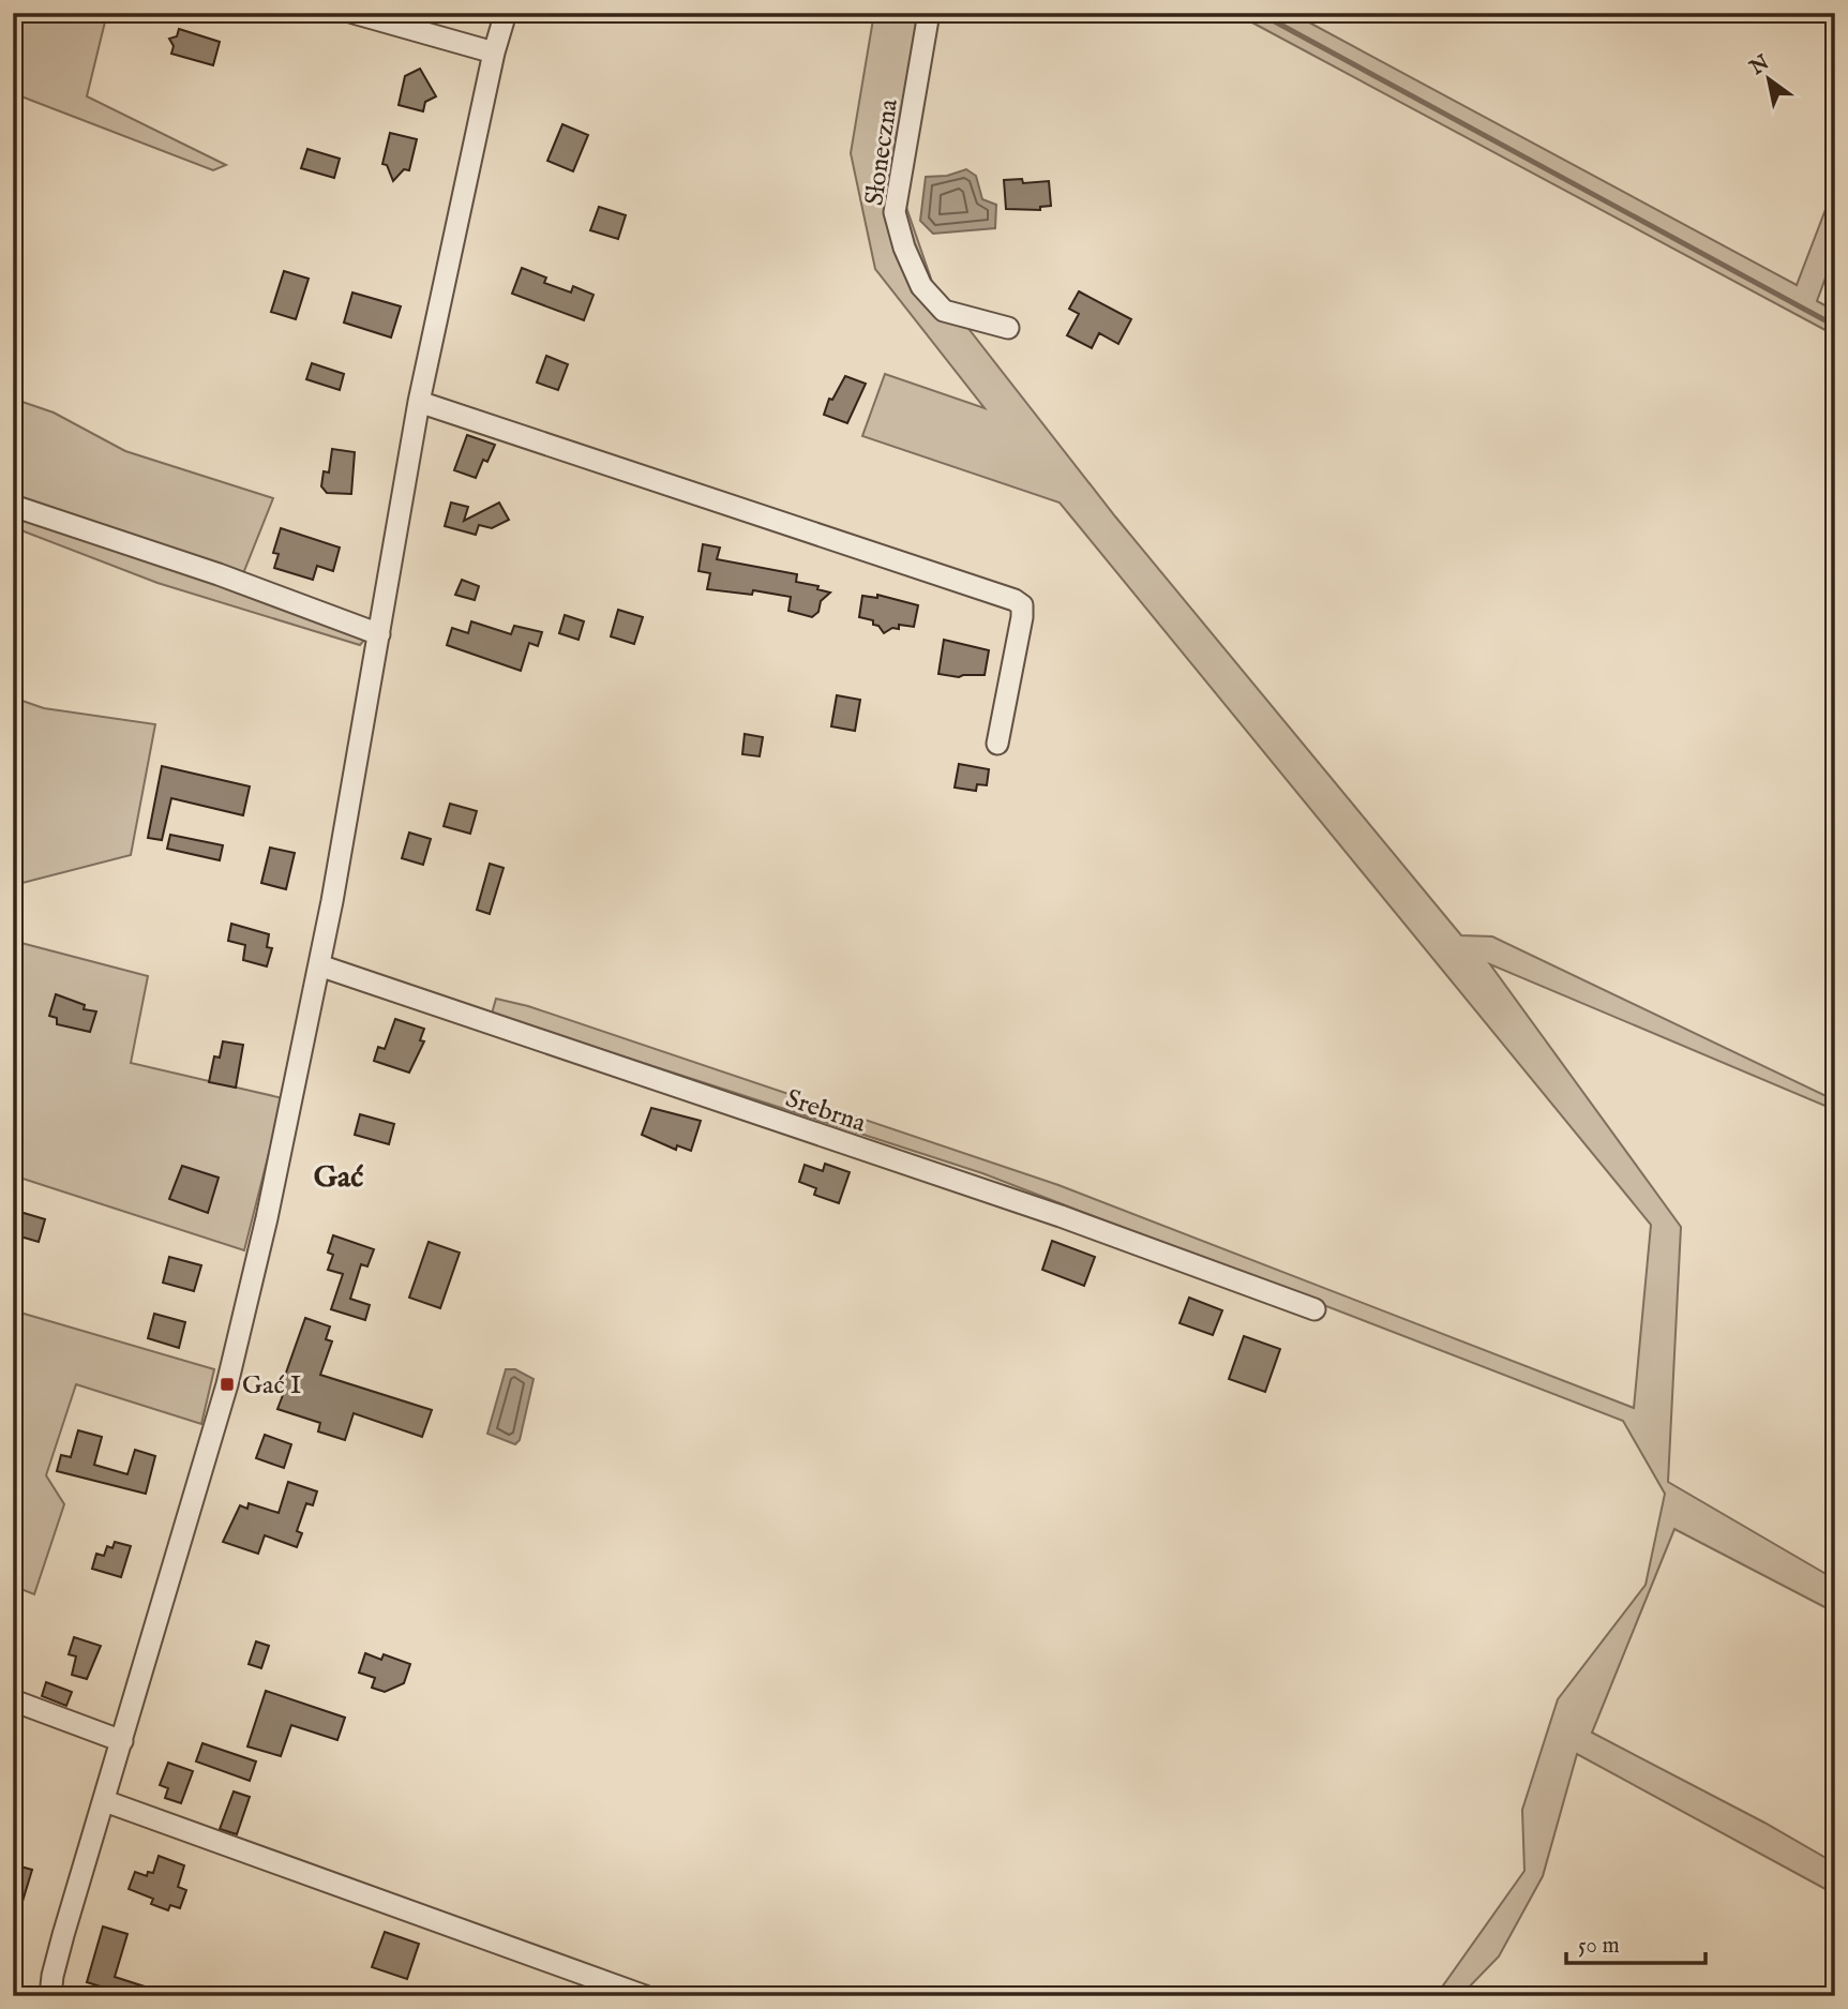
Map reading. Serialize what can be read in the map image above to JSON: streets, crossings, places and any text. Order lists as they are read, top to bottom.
{
  "streets": {
    "street": ["Słoneczna", "Srebrna"]
  },
  "districts": ["Gać"],
  "places": {
    "transit": ["Gać I"]
  },
  "scale_bar": "50 m",
  "north": "top left"
}
